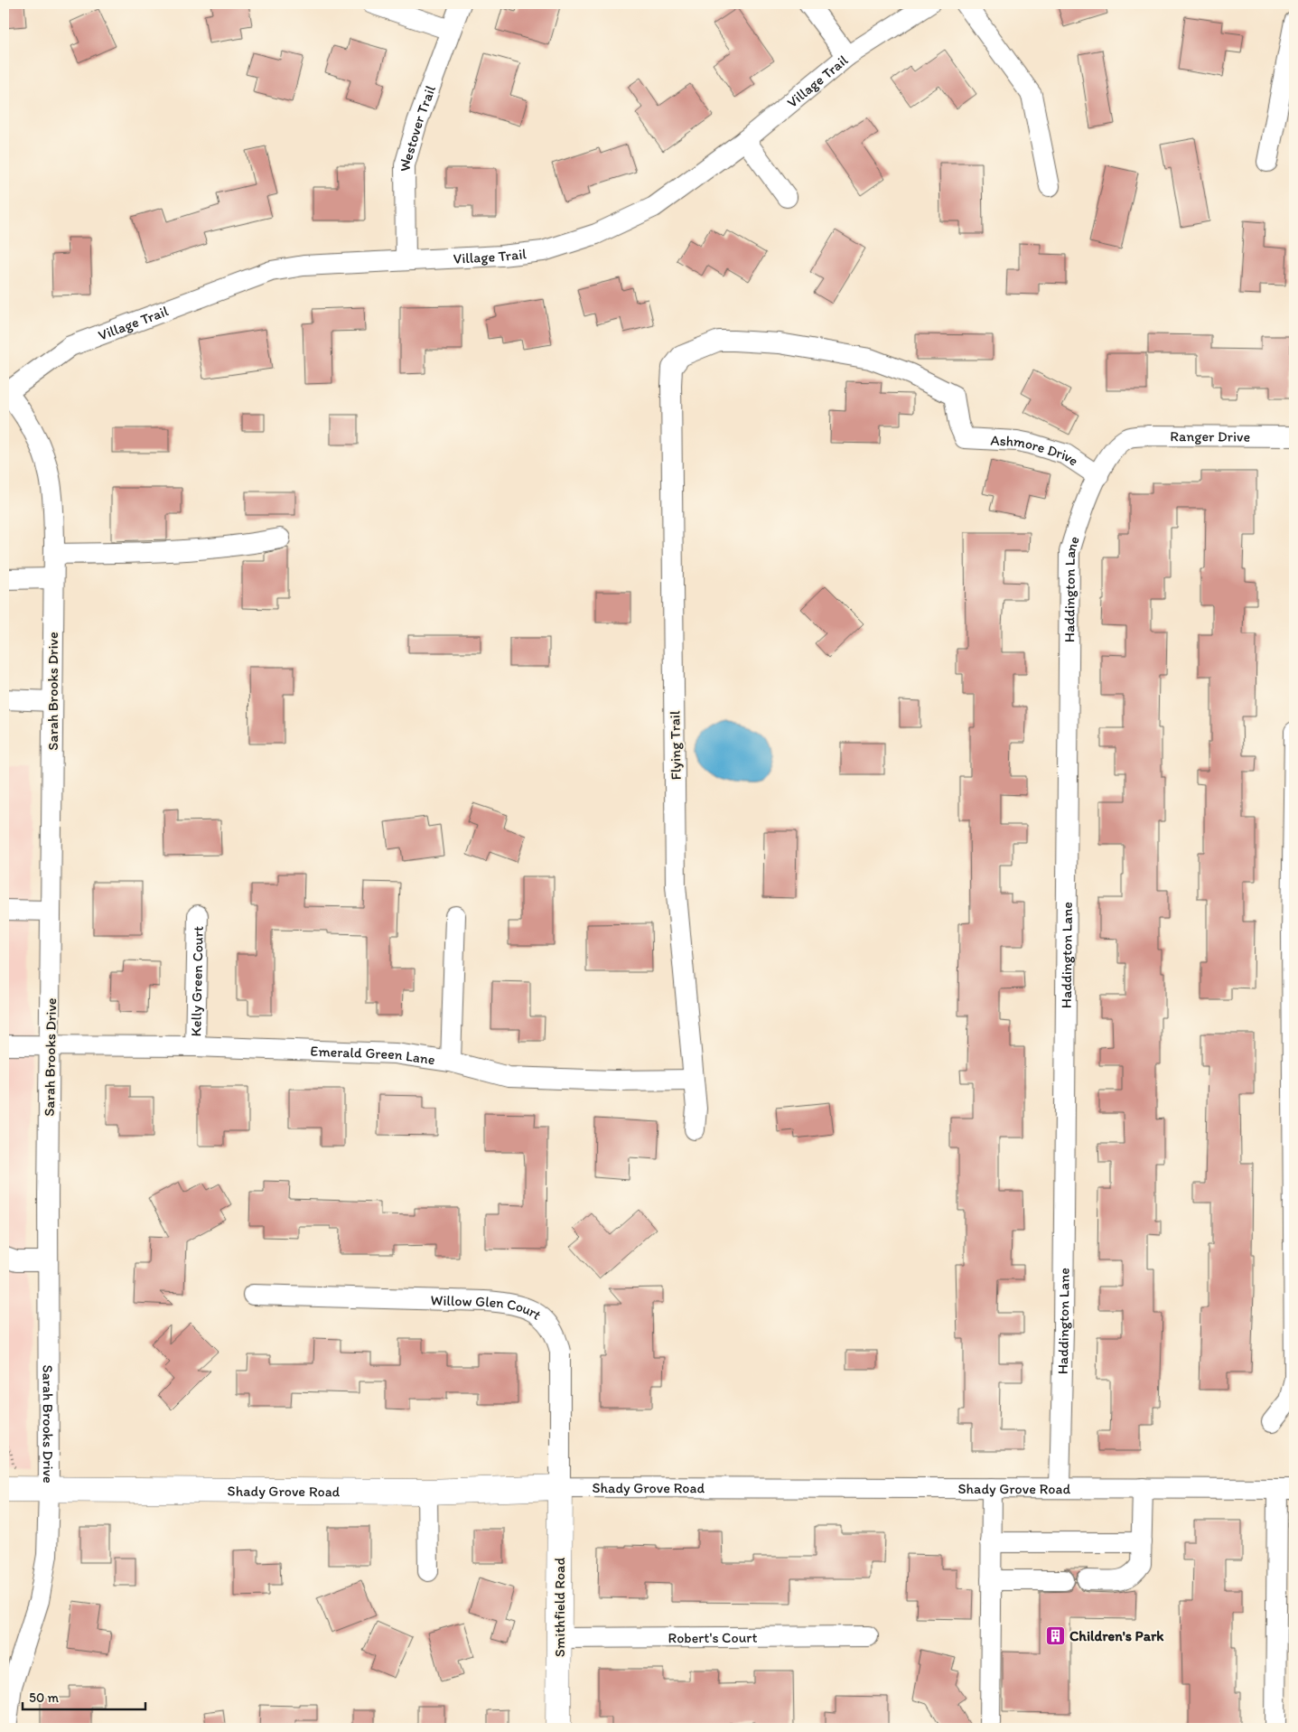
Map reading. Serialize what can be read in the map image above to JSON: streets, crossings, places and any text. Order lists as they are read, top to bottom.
{
  "streets": {
    "main road": ["Shady Grove Road", "Smithfield Road"],
    "street": [
      "Village Trail",
      "Westover Trail",
      "Ranger Drive",
      "Ashmore Drive",
      "Haddington Lane",
      "Sarah Brooks Drive",
      "Flying Trail",
      "Kelly Green Court",
      "Emerald Green Lane",
      "Willow Glen Court",
      "Robert's Court"
    ]
  },
  "crossings": [
    ["Village Trail", "Westover Trail"],
    ["Village Trail", "Sarah Brooks Drive"],
    ["Ranger Drive", "Haddington Lane"],
    ["Ashmore Drive", "Haddington Lane"],
    ["Ashmore Drive", "Flying Trail"],
    ["Haddington Lane", "Shady Grove Road"],
    ["Sarah Brooks Drive", "Emerald Green Lane"],
    ["Sarah Brooks Drive", "Shady Grove Road"],
    ["Flying Trail", "Emerald Green Lane"],
    ["Kelly Green Court", "Emerald Green Lane"],
    ["Willow Glen Court", "Shady Grove Road"],
    ["Willow Glen Court", "Smithfield Road"],
    ["Shady Grove Road", "Smithfield Road"],
    ["Smithfield Road", "Robert's Court"]
  ],
  "places": {
    "building": ["Children's Park"]
  },
  "scale_bar": "50 m"
}
